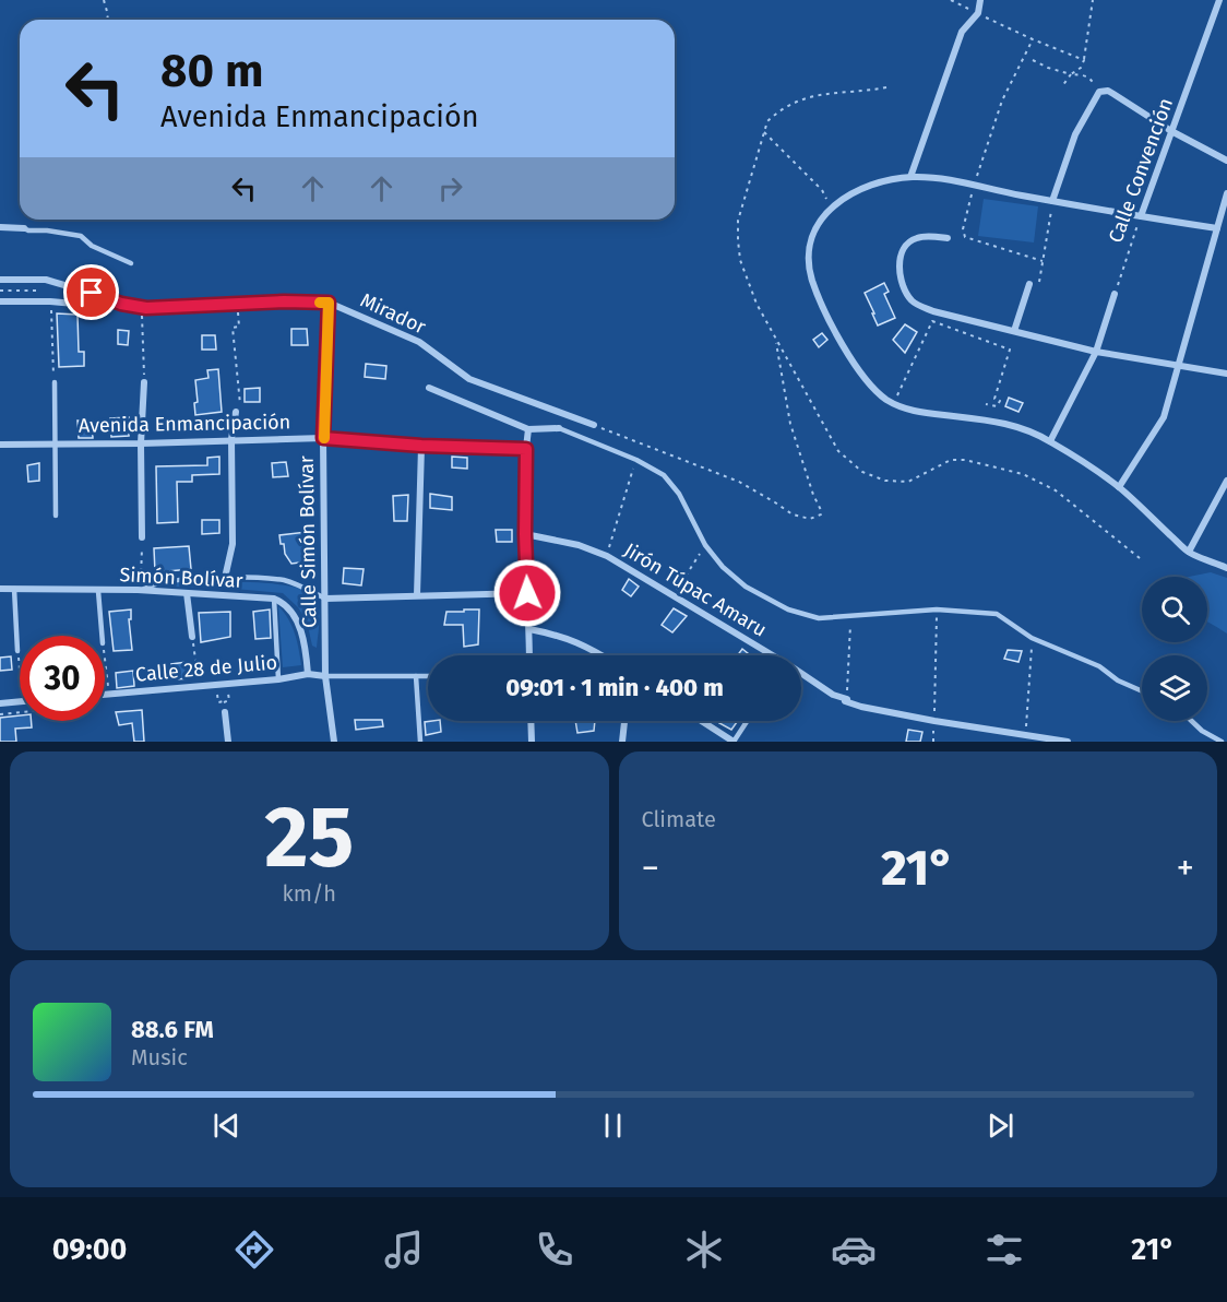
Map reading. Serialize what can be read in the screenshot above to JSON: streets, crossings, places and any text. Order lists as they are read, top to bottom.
{
  "streets": {
    "street": [
      "Calle Convención",
      "Mirador",
      "Avenida Enmancipación",
      "Calle Simón Bolívar",
      "Simón Bolívar",
      "Jirón Túpac Amaru",
      "Calle 28 de Julio"
    ]
  },
  "crossings": [
    ["Mirador", "Calle Simón Bolívar"],
    ["Avenida Enmancipación", "Calle Simón Bolívar"],
    ["Calle Simón Bolívar", "Calle 28 de Julio"]
  ],
  "page": {
    "turn": ["80 m", "Avenida Enmancipación"],
    "limit": "30",
    "trip": "09:01 · 1 min · 400 m",
    "tile": [
      ["25", "km/h"],
      "Climate"
    ],
    "heat": ["−", "21°", "+"],
    "song": ["88.6 FM", "Music"],
    "tabs": ["09:00", "21°"]
  }
}
